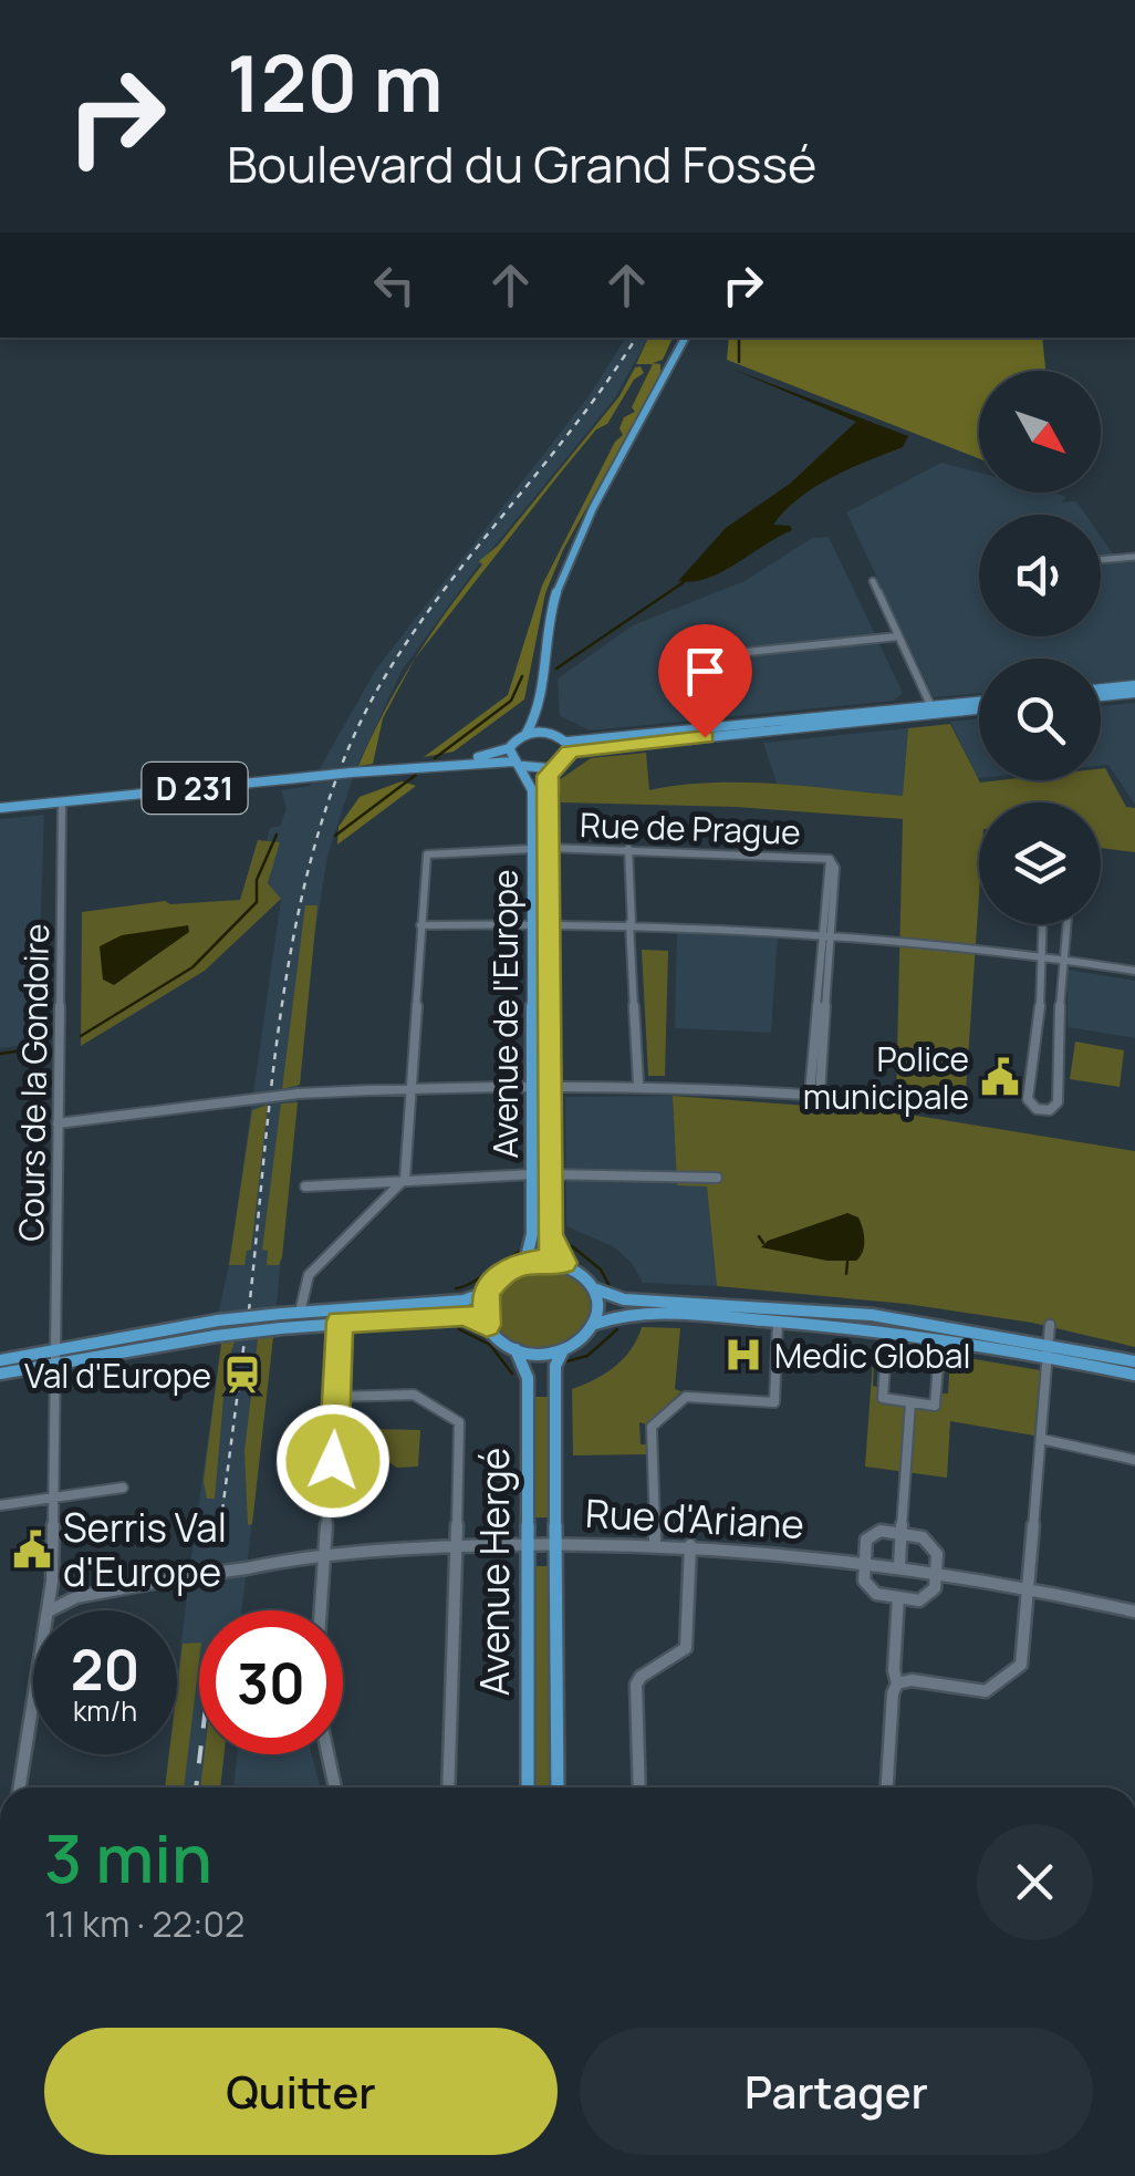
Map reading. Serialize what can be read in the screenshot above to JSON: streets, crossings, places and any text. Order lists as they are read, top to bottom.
{
  "streets": {
    "main road": ["D 231", "Avenue de l'Europe", "Avenue Hergé"],
    "street": ["Rue de Prague", "Cours de la Gondoire", "Rue d'Ariane"]
  },
  "crossings": [
    ["D 231", "Avenue de l'Europe"],
    ["D 231", "Cours de la Gondoire"],
    ["Rue de Prague", "Avenue de l'Europe"],
    ["Avenue de l'Europe", "Avenue Hergé"],
    ["Rue d'Ariane", "Avenue Hergé"]
  ],
  "places": {
    "public building": ["Police municipale", "Serris Val d'Europe"],
    "hospital": ["Medic Global"],
    "station": ["Val d'Europe"]
  },
  "north": "bottom right",
  "page": {
    "turn": ["120 m", "Boulevard du Grand Fossé"],
    "speed": "20 km/h",
    "limit": "30",
    "heading": ["3 min", "1.1 km · 22:02"],
    "buttons": ["Quitter", "Partager"]
  }
}
